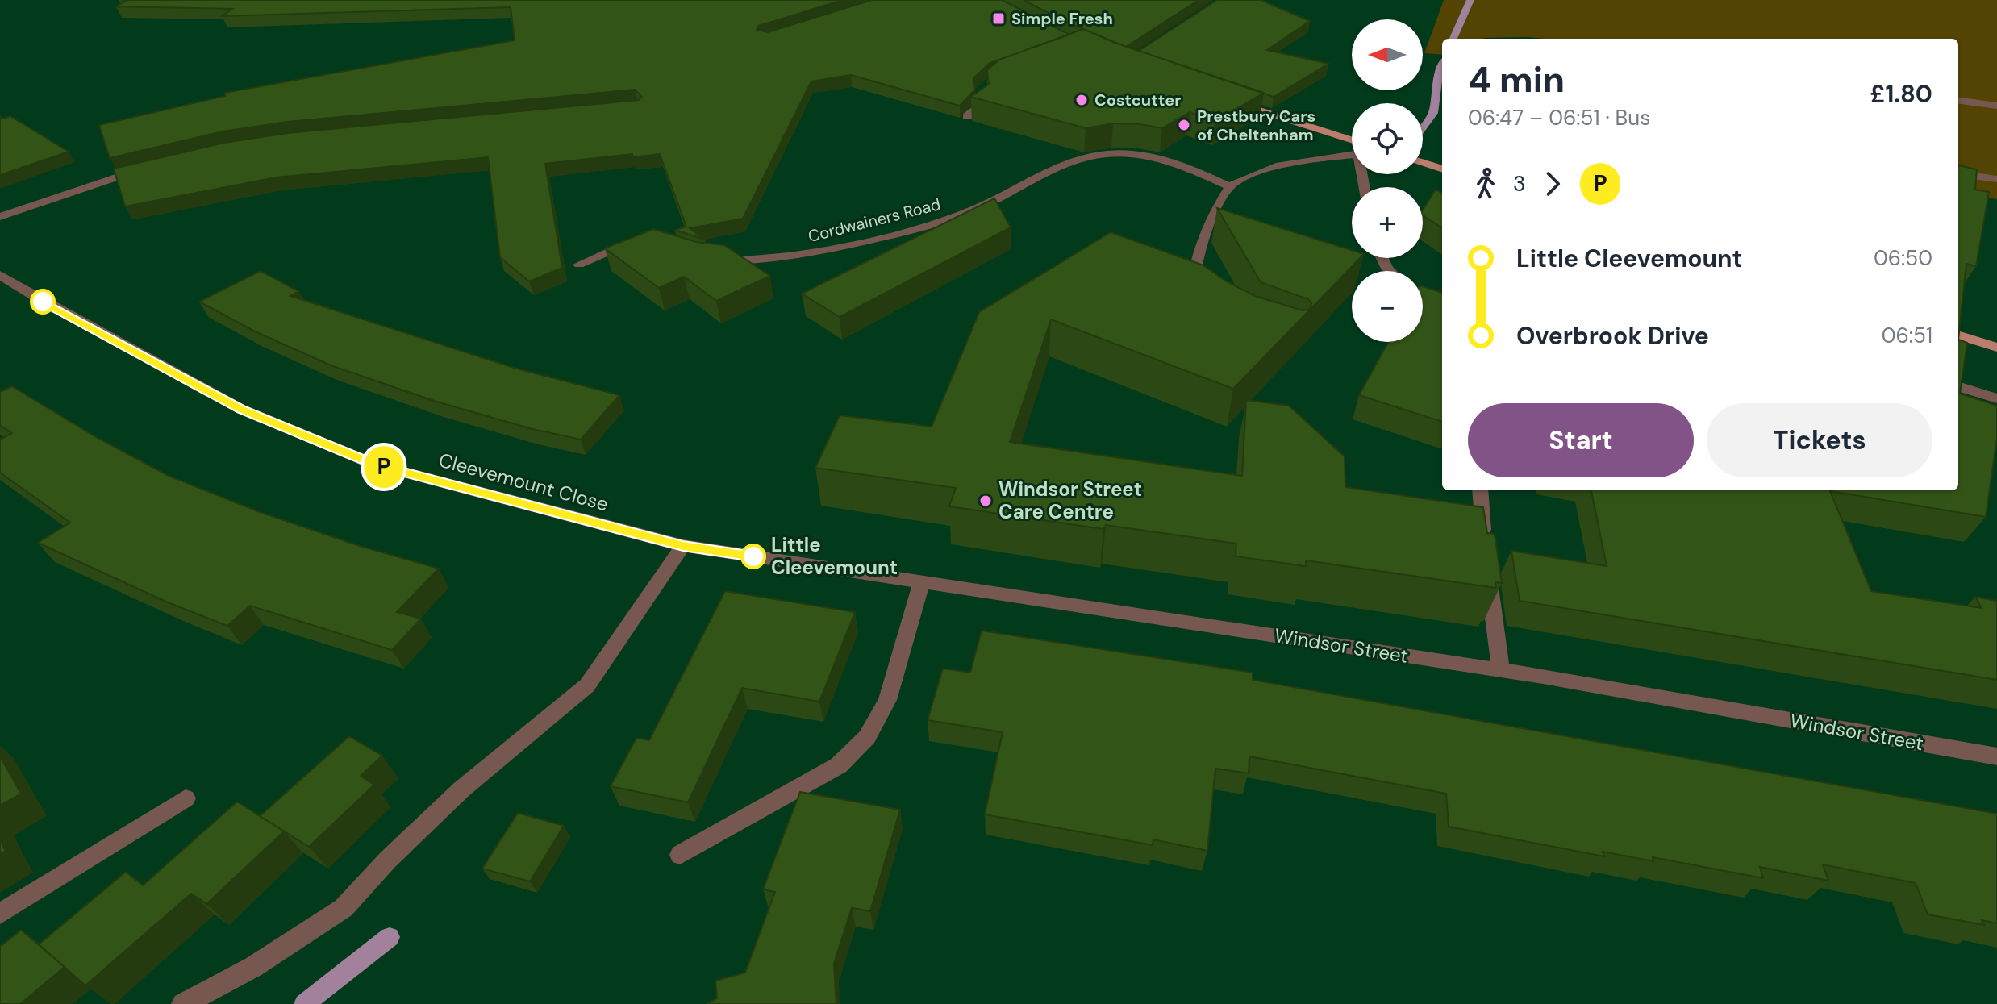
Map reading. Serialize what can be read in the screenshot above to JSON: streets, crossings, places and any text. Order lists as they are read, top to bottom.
{
  "streets": {
    "street": ["Cordwainers Road", "Cleevemount Close", "Windsor Street"]
  },
  "crossings": [
    ["Cleevemount Close", "Windsor Street"]
  ],
  "places": {
    "transit": ["Simple Fresh"],
    "other": [
      "Costcutter",
      "Prestbury Cars of Cheltenham",
      "Windsor Street Care Centre",
      "Little Cleevemount"
    ]
  },
  "lines": ["bus line P"],
  "north": "left",
  "page": {
    "on_map": "P",
    "map_buttons": ["+", "−"],
    "heading": ["4 min", "06:47 – 06:51 · Bus", "£1.80"],
    "legs": ["3", "P"],
    "list": [
      {
        "name": "Little Cleevemount",
        "value": "06:50"
      },
      {
        "name": "Overbrook Drive",
        "value": "06:51"
      }
    ],
    "buttons": ["Start", "Tickets"]
  }
}
